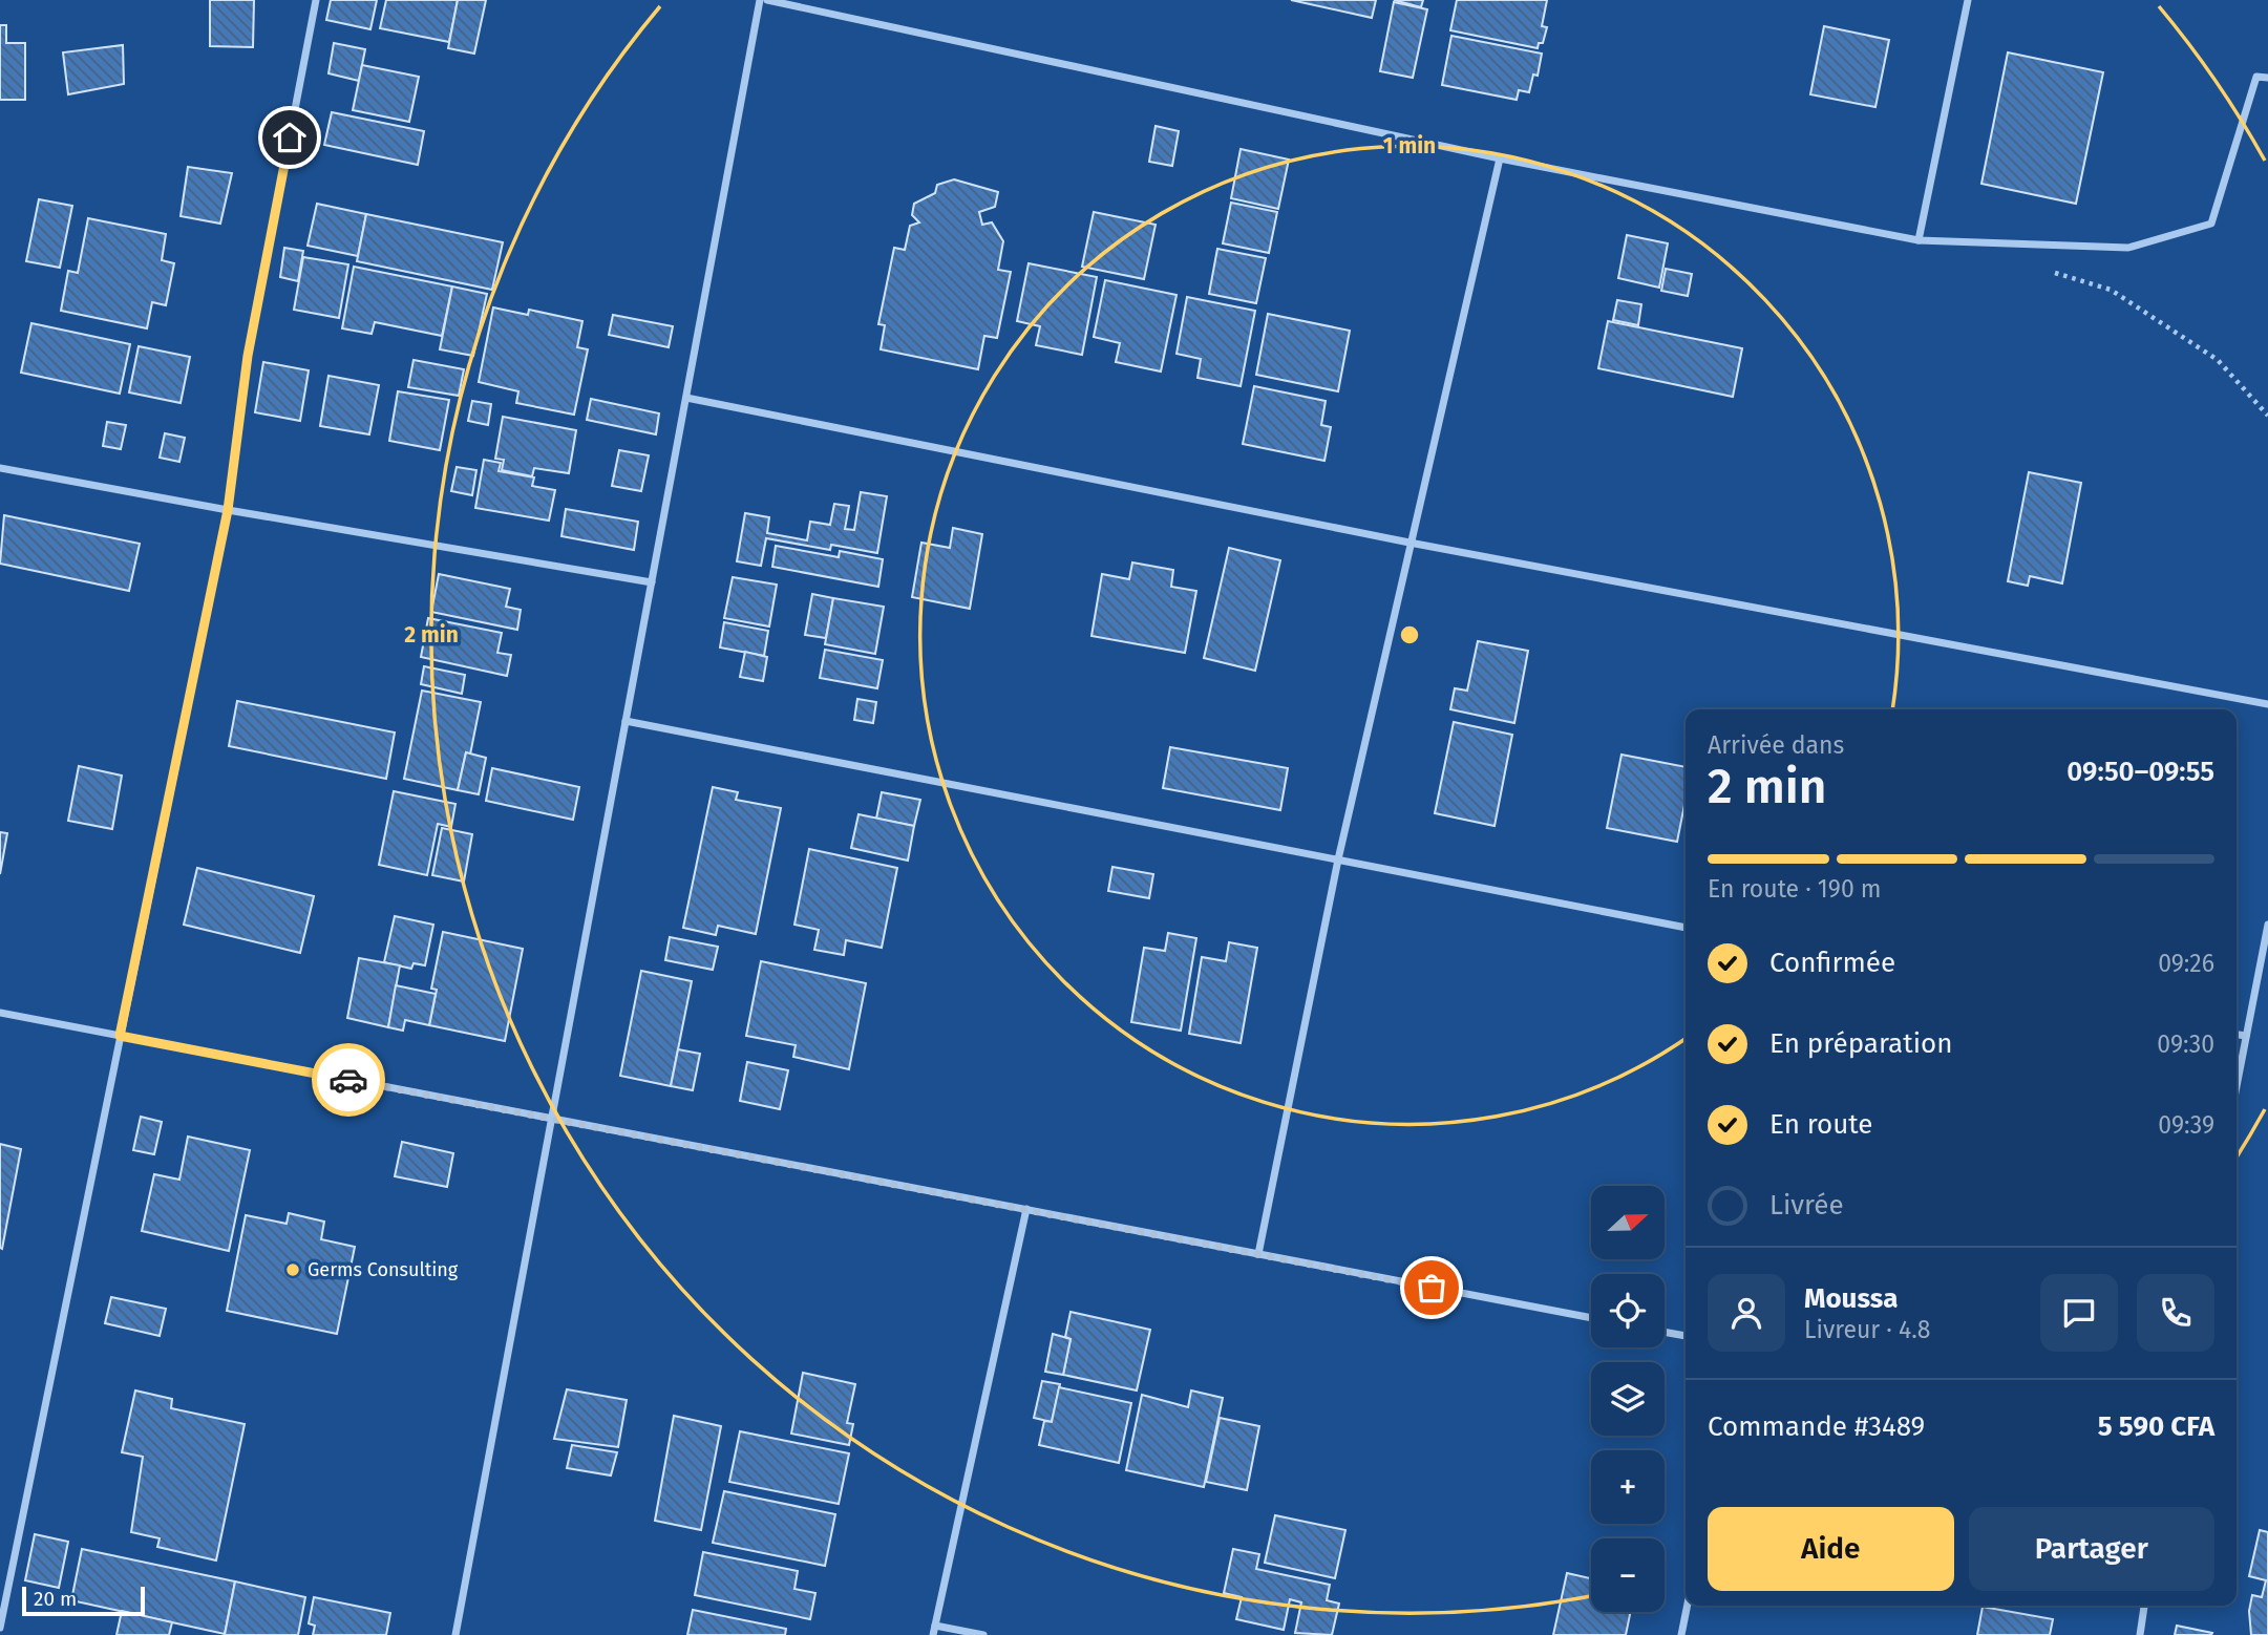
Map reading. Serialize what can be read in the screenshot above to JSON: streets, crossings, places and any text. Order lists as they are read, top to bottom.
{
  "places": ["Germs Consulting"],
  "scale_bar": "20 m",
  "north": "right",
  "page": {
    "heading": ["2 min", "Arrivée dans", "09:50–09:55"],
    "panel": [
      "Moussa",
      "Livreur · 4.8",
      "Commande #3489",
      "5 590 CFA"
    ],
    "bar": "En route · 190 m",
    "list": [
      ["Confirmée", "09:26"],
      ["En préparation", "09:30"],
      ["En route", "09:39"],
      "Livrée"
    ],
    "map_buttons": ["+", "−"],
    "buttons": ["Aide", "Partager"],
    "scale": "20 m"
  },
  "rings": ["1 min", "2 min"]
}
